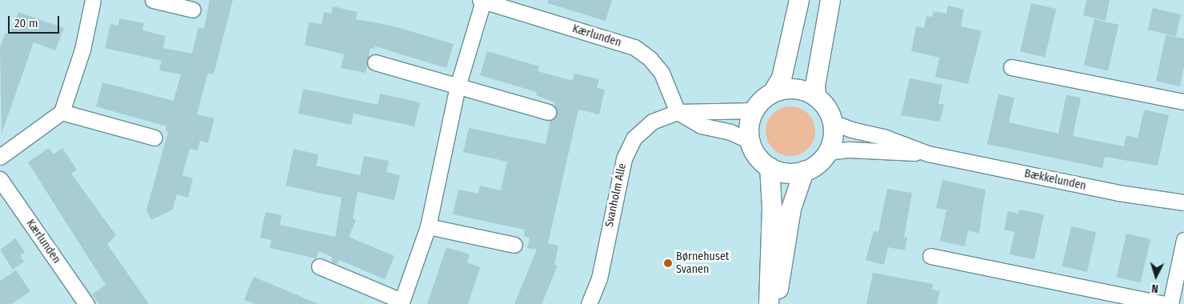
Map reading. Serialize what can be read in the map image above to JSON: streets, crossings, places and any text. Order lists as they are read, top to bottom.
{
  "streets": {
    "street": ["Kærlunden", "Bækkelunden", "Svanholm Alle"]
  },
  "crossings": [
    ["Kærlunden", "Svanholm Alle"],
    ["Bækkelunden", "Svanholm Alle"]
  ],
  "places": ["Børnehuset Svanen"],
  "scale_bar": "20 m",
  "north": "bottom"
}
